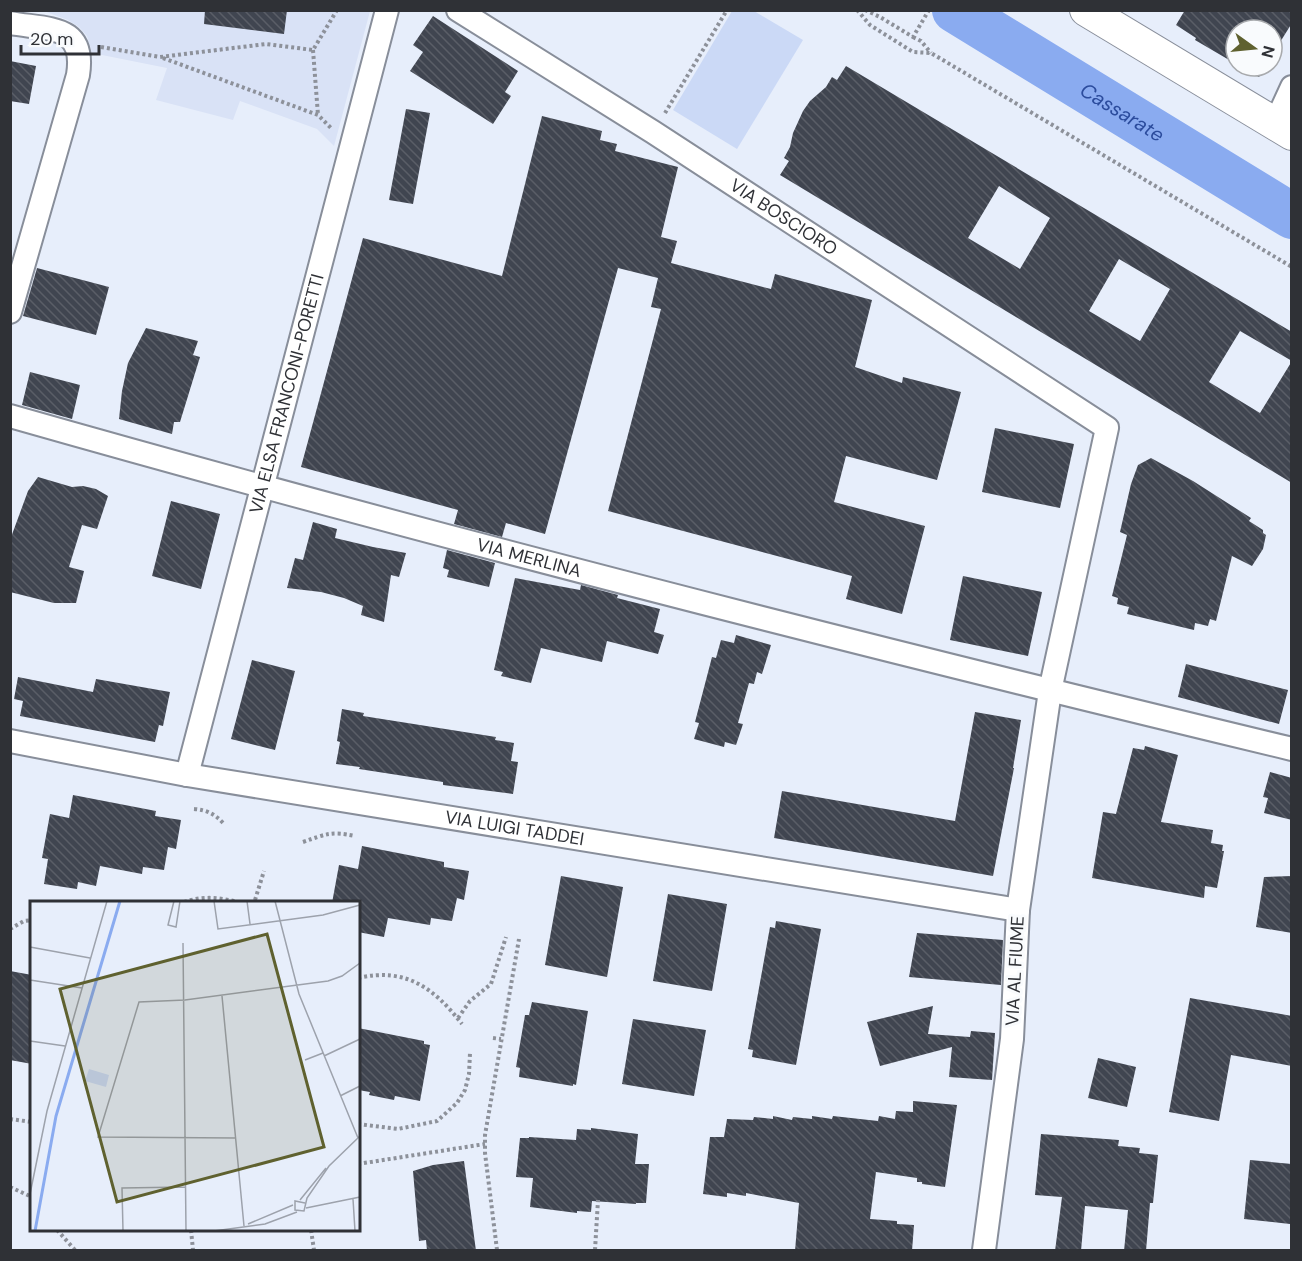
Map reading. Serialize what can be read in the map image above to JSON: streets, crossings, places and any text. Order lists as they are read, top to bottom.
{
  "streets": {
    "street": [
      "VIA BOSCIORO",
      "VIA ELSA FRANCONI-PORETTI",
      "VIA MERLINA",
      "VIA LUIGI TADDEI",
      "VIA AL FIUME"
    ]
  },
  "crossings": [
    ["VIA BOSCIORO", "VIA AL FIUME"],
    ["VIA ELSA FRANCONI-PORETTI", "VIA MERLINA"],
    ["VIA ELSA FRANCONI-PORETTI", "VIA LUIGI TADDEI"],
    ["VIA MERLINA", "VIA AL FIUME"],
    ["VIA LUIGI TADDEI", "VIA AL FIUME"]
  ],
  "water": ["Cassarate"],
  "scale_bar": "20 m",
  "north": "right"
}
